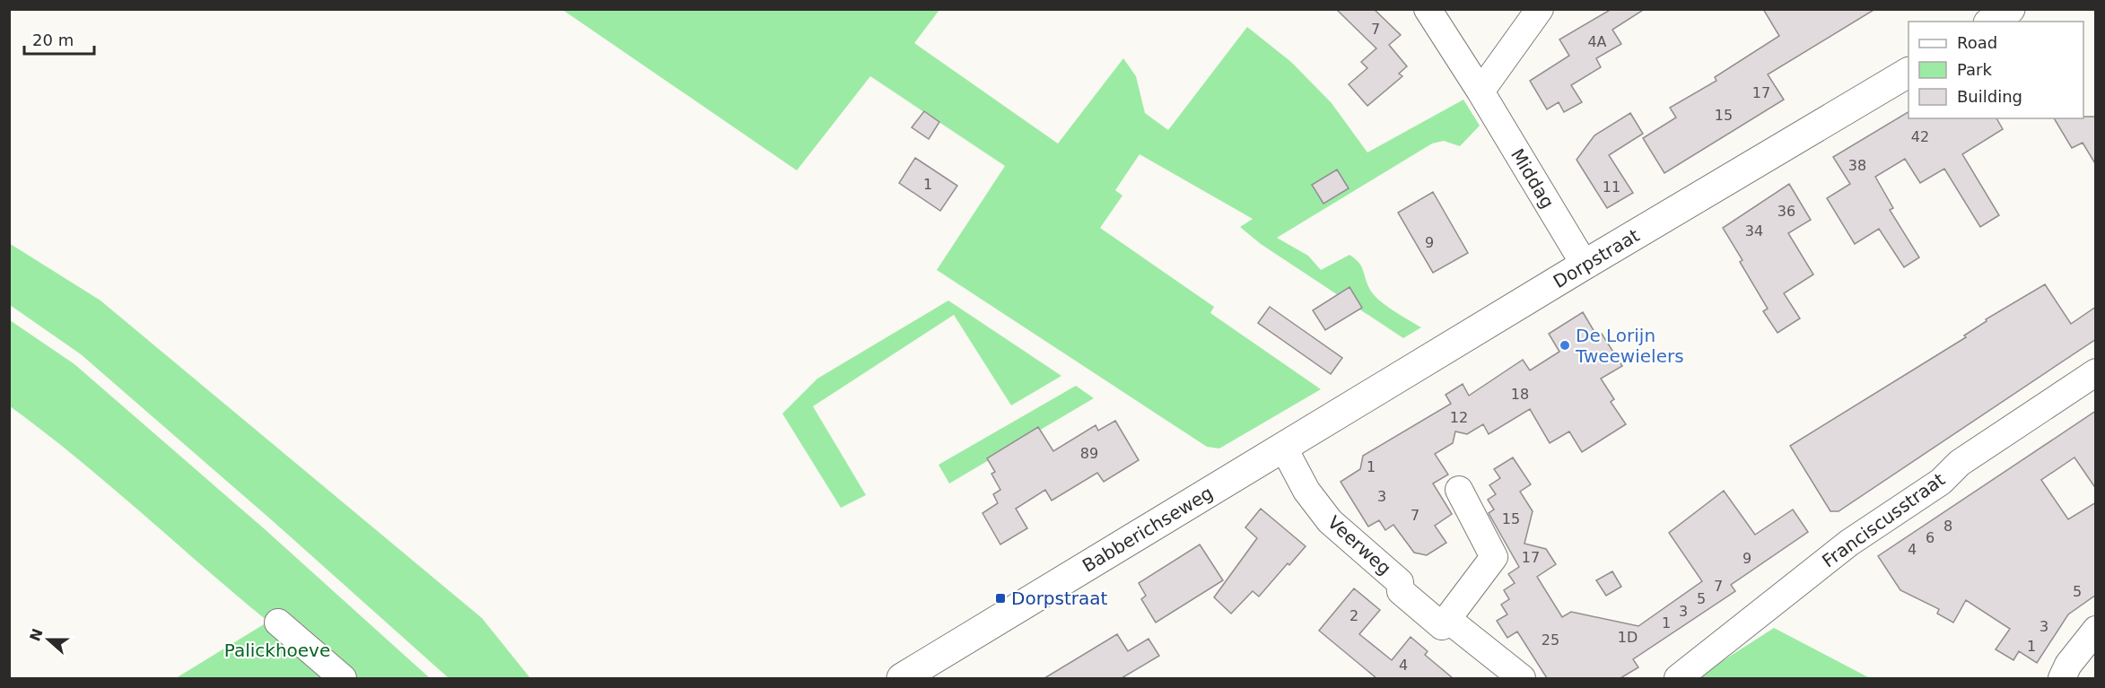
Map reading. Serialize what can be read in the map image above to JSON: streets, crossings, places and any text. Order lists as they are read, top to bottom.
{
  "streets": {
    "main road": ["Dorpstraat", "Babberichseweg"],
    "street": ["Middag", "Franciscusstraat", "Veerweg"]
  },
  "crossings": [
    ["Middag", "Dorpstraat"],
    ["Dorpstraat", "Babberichseweg"],
    ["Dorpstraat", "Veerweg"],
    ["Babberichseweg", "Veerweg"]
  ],
  "parks": ["Palickhoeve"],
  "places": {
    "other": ["De Lorijn Tweewielers"],
    "transit": ["Dorpstraat"]
  },
  "house_numbers": [
    "7",
    "4A",
    "17",
    "15",
    "42",
    "38",
    "1",
    "11",
    "36",
    "34",
    "9",
    "18",
    "12",
    "89",
    "1",
    "3",
    "7",
    "15",
    "8",
    "6",
    "4",
    "17",
    "9",
    "7",
    "5",
    "5",
    "3",
    "2",
    "1",
    "3",
    "1D",
    "25",
    "1",
    "4"
  ],
  "legend": ["Road", "Park", "Building"],
  "scale_bar": "20 m",
  "north": "left"
}
